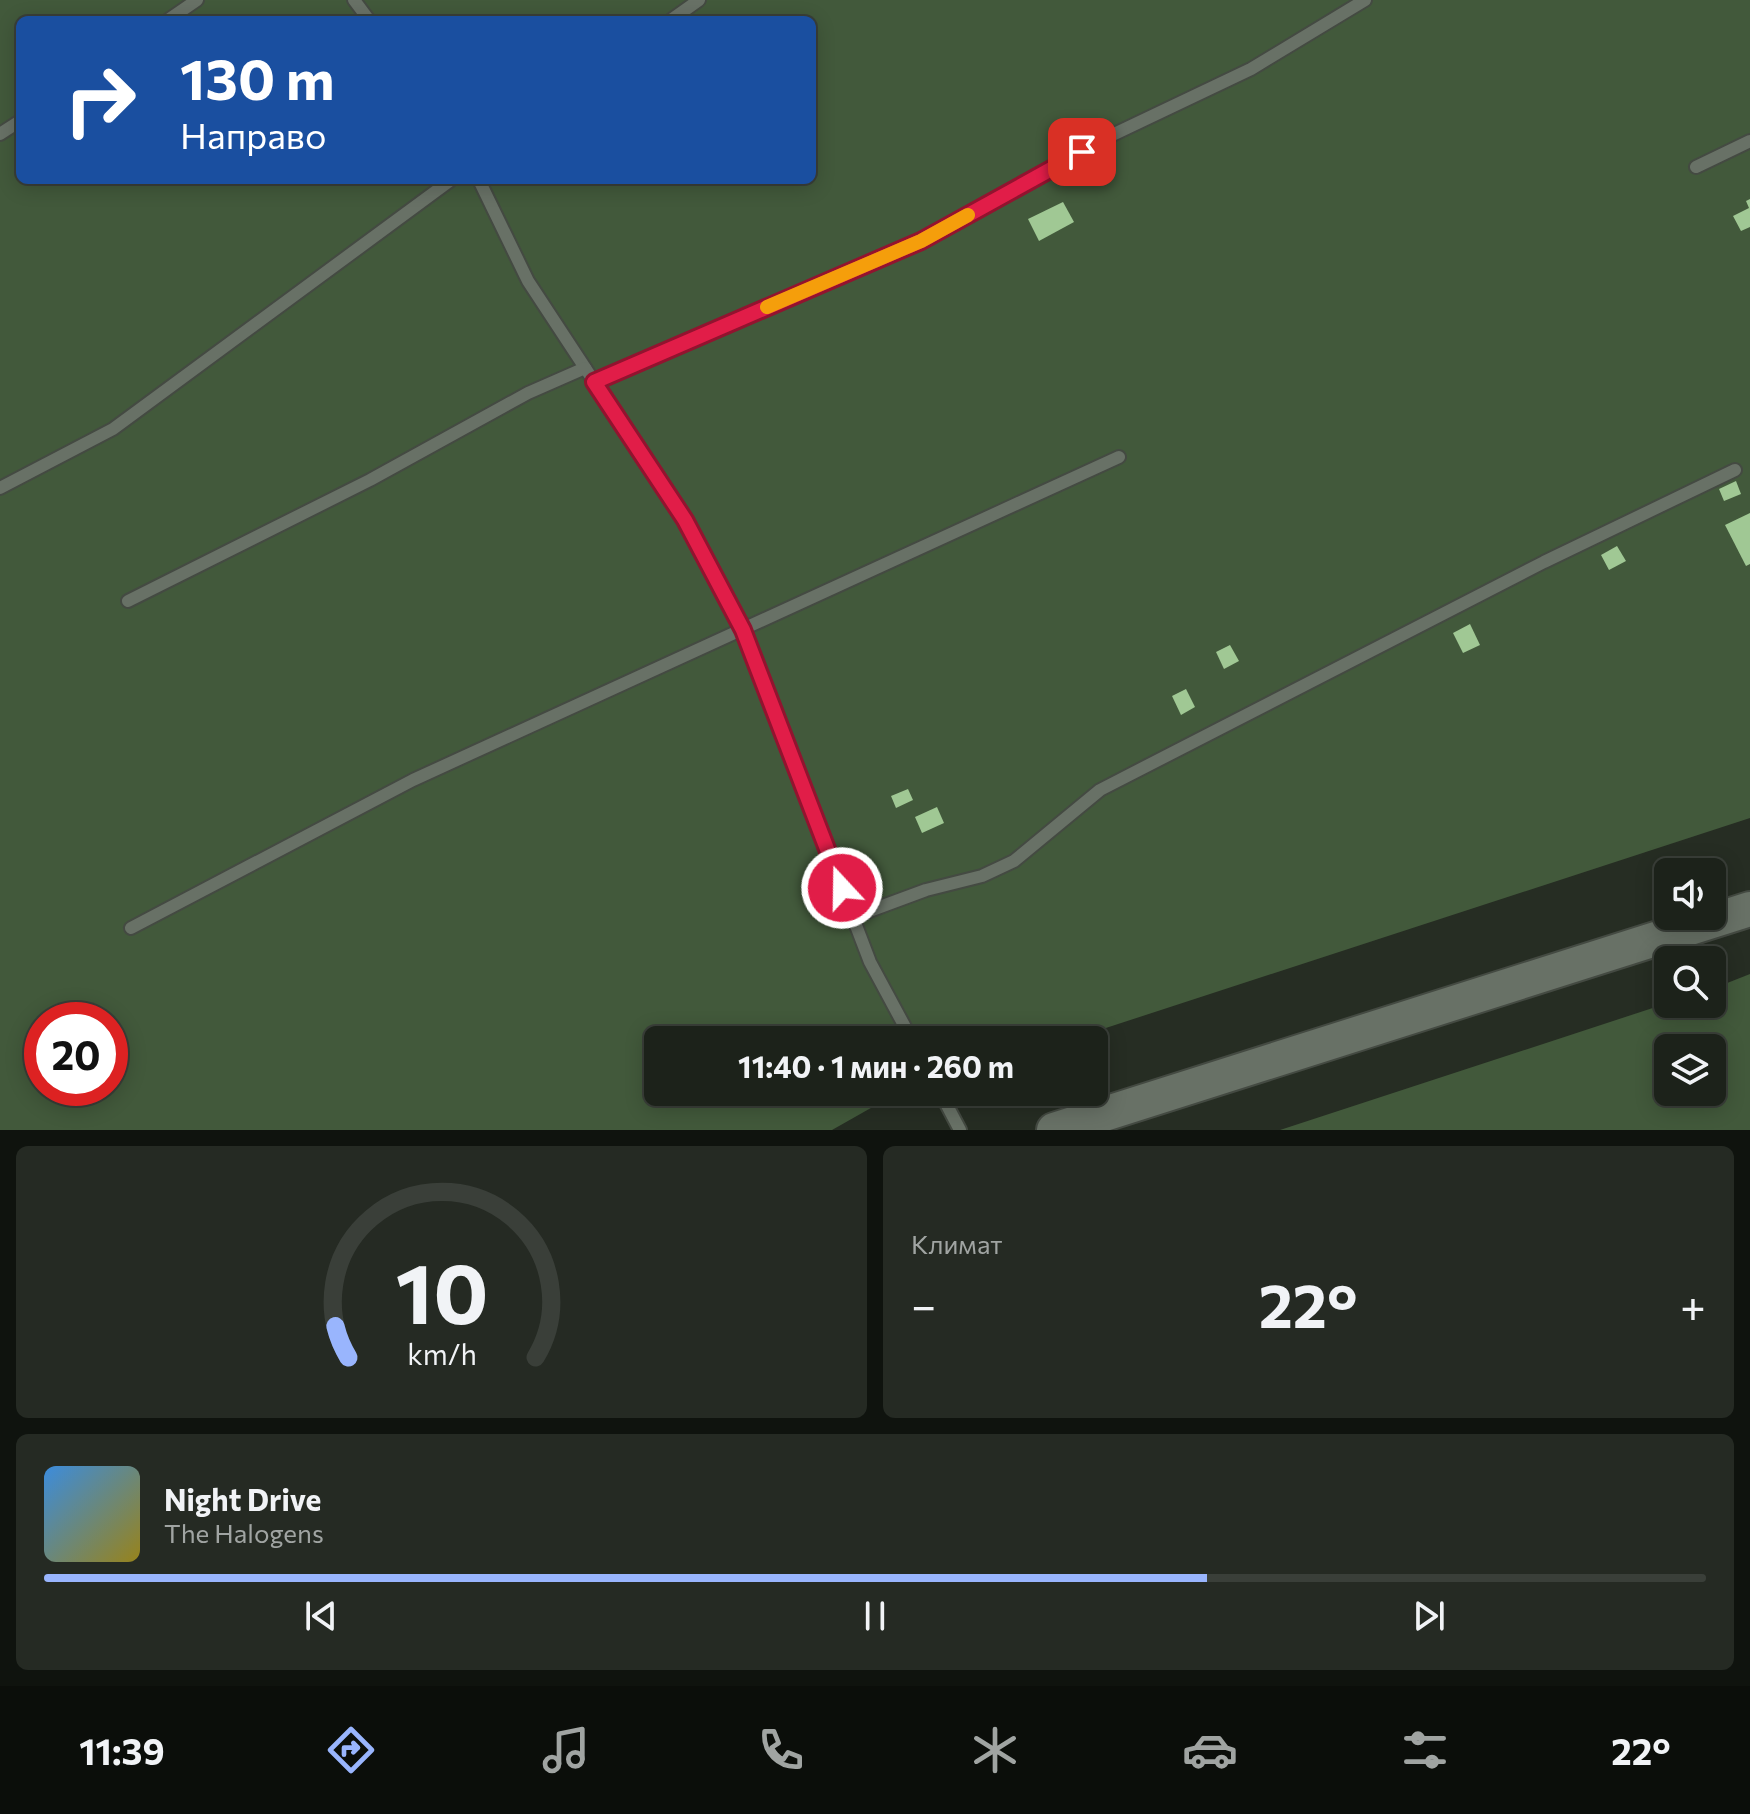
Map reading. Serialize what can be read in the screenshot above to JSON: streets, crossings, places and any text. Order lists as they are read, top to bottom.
{
  "page": {
    "turn": ["130 m", "Направо"],
    "limit": "20",
    "trip": "11:40 · 1 мин · 260 m",
    "tile": "Климат",
    "heat": ["−", "22°", "+"],
    "song": ["Night Drive", "The Halogens"],
    "tabs": ["11:39", "22°"],
    "gauge": ["10", "km/h"]
  }
}
